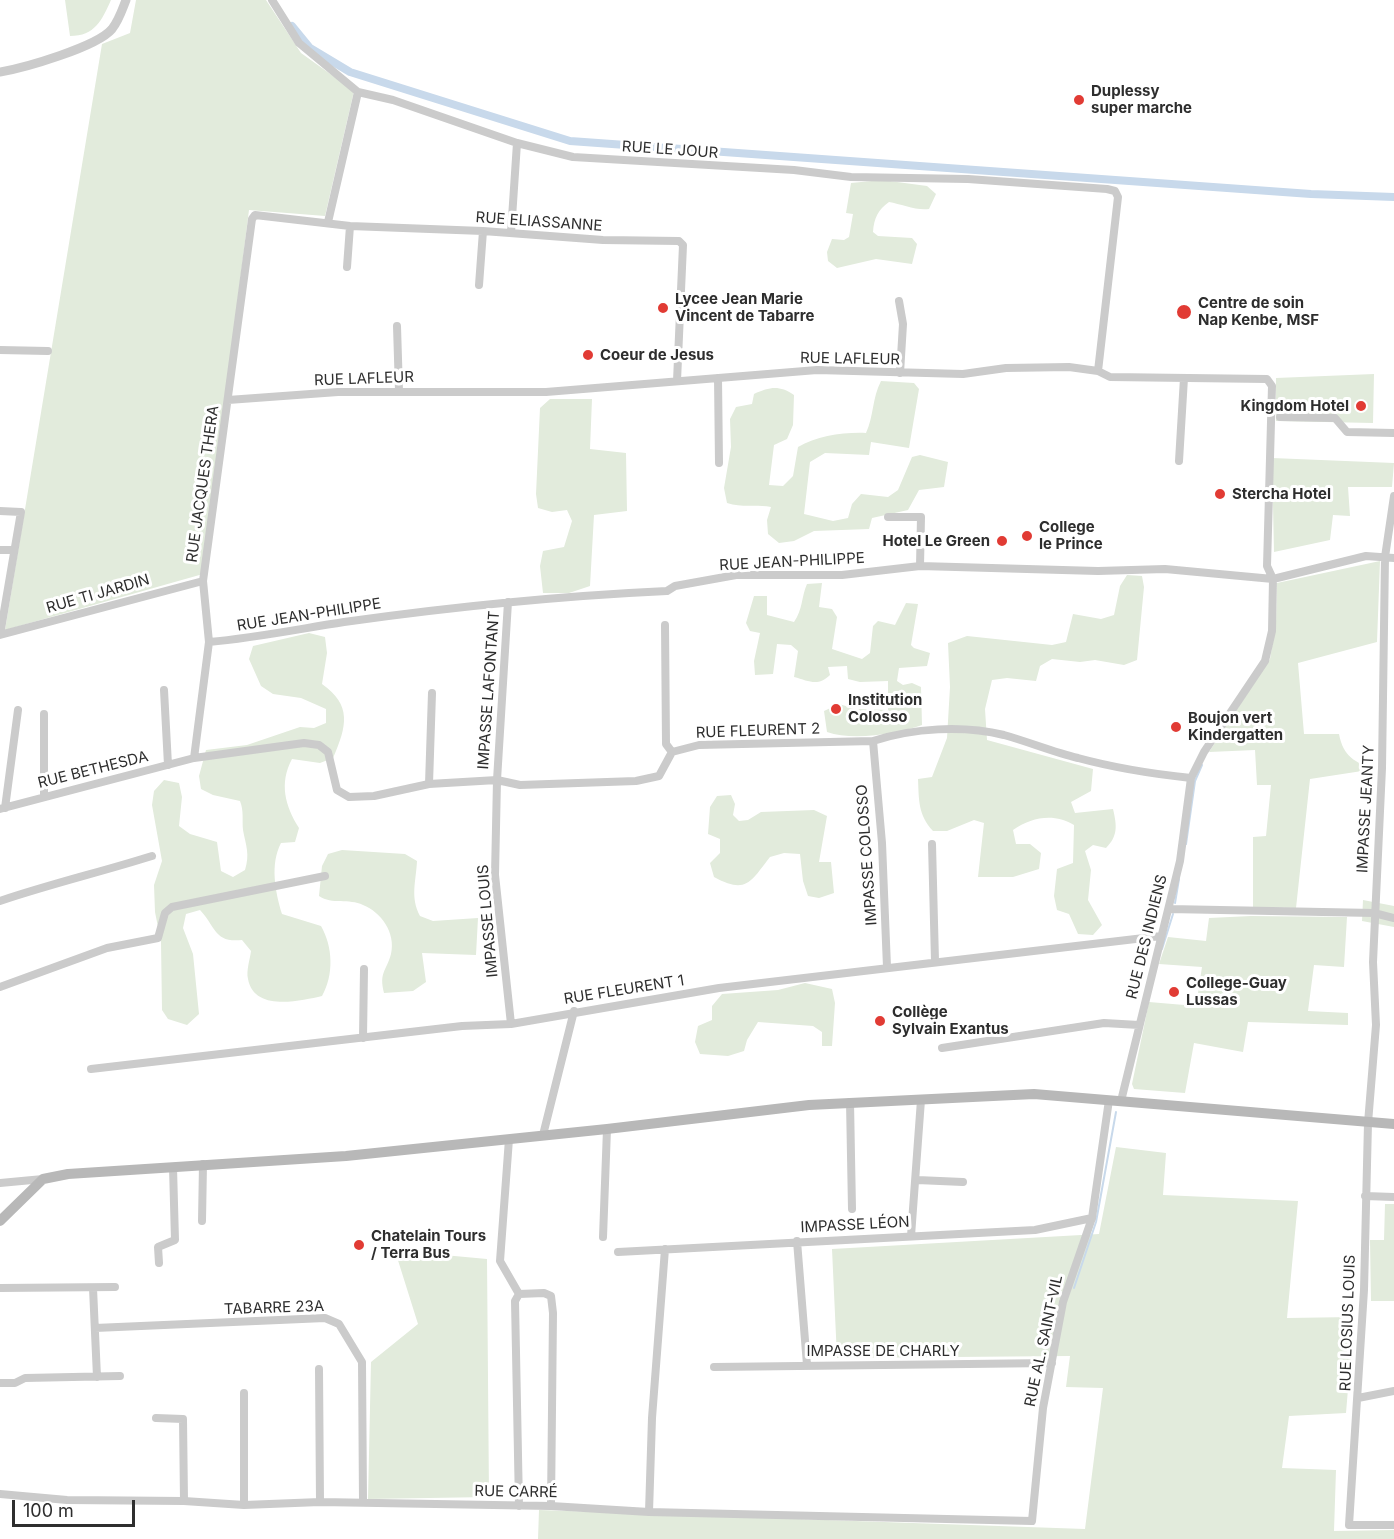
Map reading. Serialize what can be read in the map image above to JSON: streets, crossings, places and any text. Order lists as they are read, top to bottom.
{
  "streets": {
    "street": [
      "RUE LE JOUR",
      "RUE ELIASSANNE",
      "RUE LAFLEUR",
      "RUE JACQUES THERA",
      "RUE JEAN-PHILIPPE",
      "RUE TI JARDIN",
      "IMPASSE LAFONTANT",
      "RUE FLEURENT 2",
      "RUE BETHESDA",
      "IMPASSE JEANTY",
      "IMPASSE COLOSSO",
      "IMPASSE LOUIS",
      "RUE DES INDIENS",
      "RUE FLEURENT 1",
      "IMPASSE LÉON",
      "TABARRE 23A",
      "RUE LOSIUS LOUIS",
      "RUE AL. SAINT-VIL",
      "IMPASSE DE CHARLY",
      "RUE CARRÉ"
    ]
  },
  "crossings": [
    ["RUE LE JOUR", "RUE LAFLEUR"],
    ["RUE ELIASSANNE", "RUE LAFLEUR"],
    ["RUE ELIASSANNE", "RUE JACQUES THERA"],
    ["RUE LAFLEUR", "RUE JACQUES THERA"],
    ["RUE LAFLEUR", "RUE JEAN-PHILIPPE"],
    ["RUE LAFLEUR", "RUE DES INDIENS"],
    ["RUE JACQUES THERA", "RUE JEAN-PHILIPPE"],
    ["RUE JACQUES THERA", "RUE TI JARDIN"],
    ["RUE JACQUES THERA", "RUE BETHESDA"],
    ["RUE JEAN-PHILIPPE", "IMPASSE LAFONTANT"],
    ["RUE JEAN-PHILIPPE", "IMPASSE JEANTY"],
    ["RUE JEAN-PHILIPPE", "RUE DES INDIENS"],
    ["IMPASSE LAFONTANT", "IMPASSE LOUIS"],
    ["RUE FLEURENT 2", "IMPASSE COLOSSO"],
    ["RUE FLEURENT 2", "RUE DES INDIENS"],
    ["IMPASSE JEANTY", "RUE LOSIUS LOUIS"],
    ["IMPASSE COLOSSO", "RUE FLEURENT 1"],
    ["IMPASSE LOUIS", "RUE FLEURENT 1"],
    ["RUE DES INDIENS", "RUE FLEURENT 1"],
    ["RUE DES INDIENS", "RUE AL. SAINT-VIL"],
    ["IMPASSE LÉON", "RUE AL. SAINT-VIL"],
    ["TABARRE 23A", "RUE CARRÉ"],
    ["RUE AL. SAINT-VIL", "IMPASSE DE CHARLY"],
    ["RUE AL. SAINT-VIL", "RUE CARRÉ"]
  ],
  "places": [
    "Duplessy super marche",
    "Lycee Jean Marie Vincent de Tabarre",
    "Centre de soin Nap Kenbe, MSF",
    "Coeur de Jesus",
    "Kingdom Hotel",
    "Stercha Hotel",
    "College le Prince",
    "Hotel Le Green",
    "Institution Colosso",
    "Boujon vert Kindergatten",
    "College-Guay Lussas",
    "Collège Sylvain Exantus",
    "Chatelain Tours / Terra Bus"
  ],
  "scale_bar": "100 m"
}
